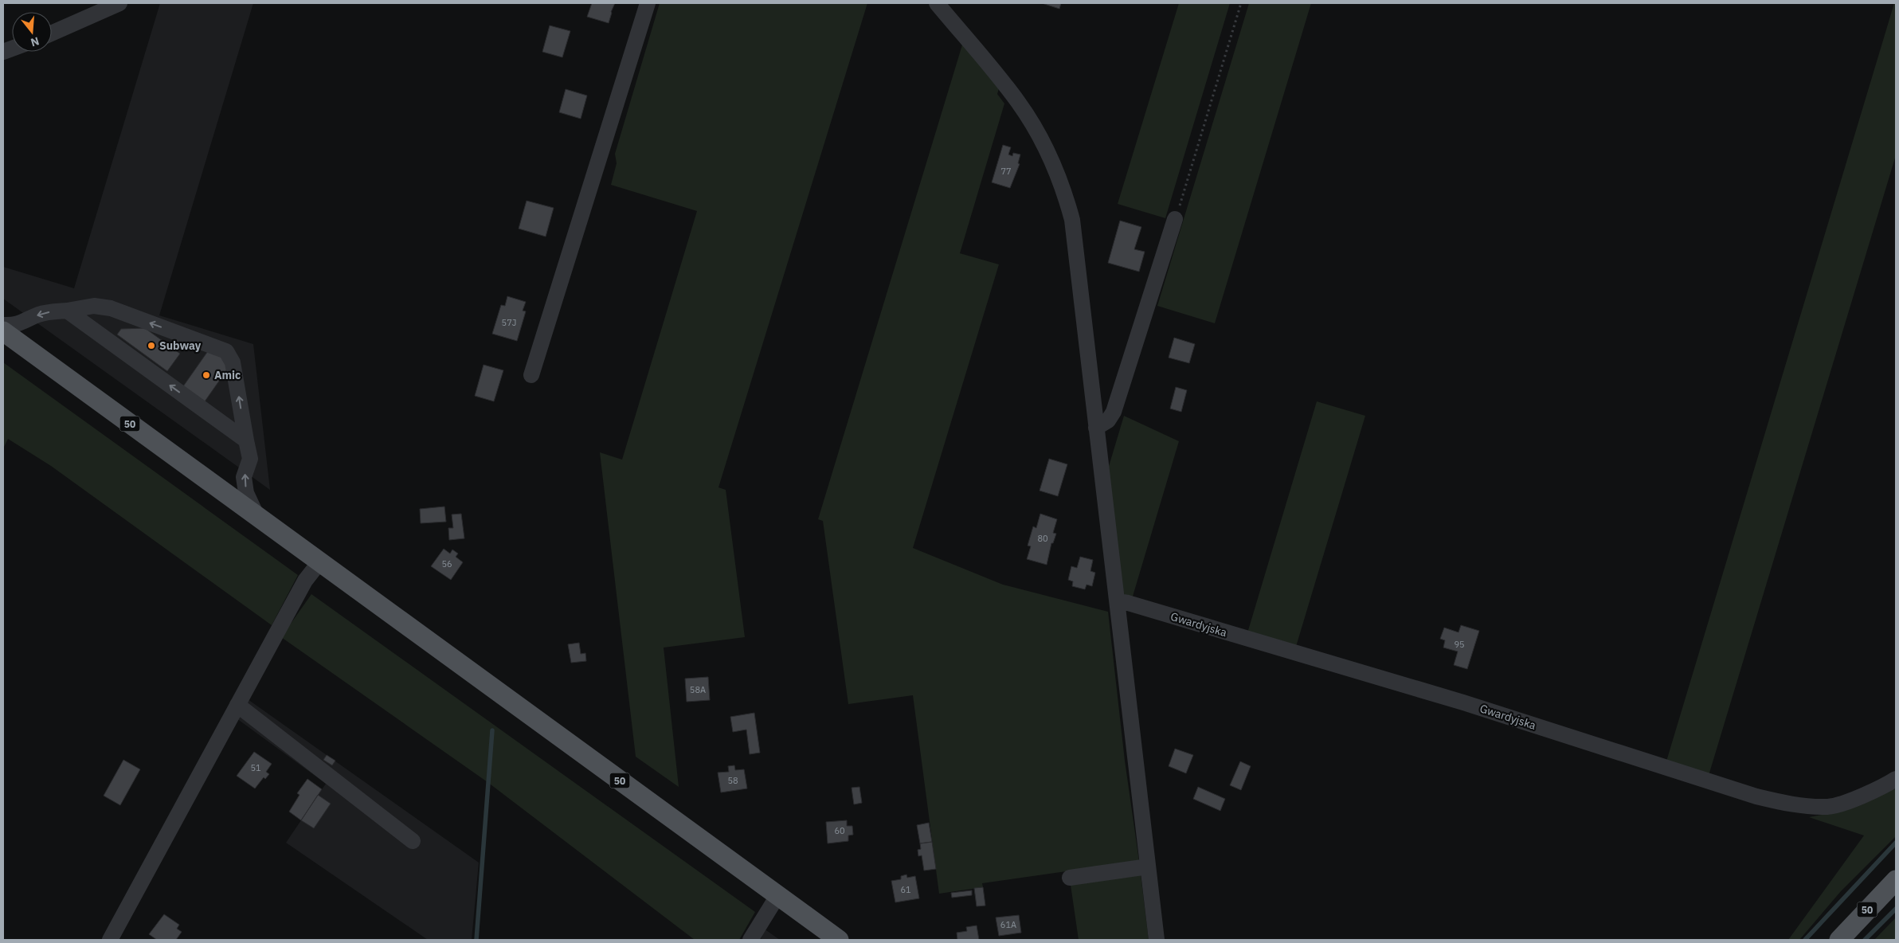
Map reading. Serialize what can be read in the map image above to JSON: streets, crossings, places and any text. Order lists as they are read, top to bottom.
{
  "streets": {
    "main road": ["50"],
    "street": ["Gwardyjska"]
  },
  "places": ["Subway", "Amic"],
  "house_numbers": [
    "77",
    "57J",
    "80",
    "56",
    "95",
    "58A",
    "51",
    "58",
    "60",
    "61",
    "61A"
  ],
  "north": "bottom"
}
